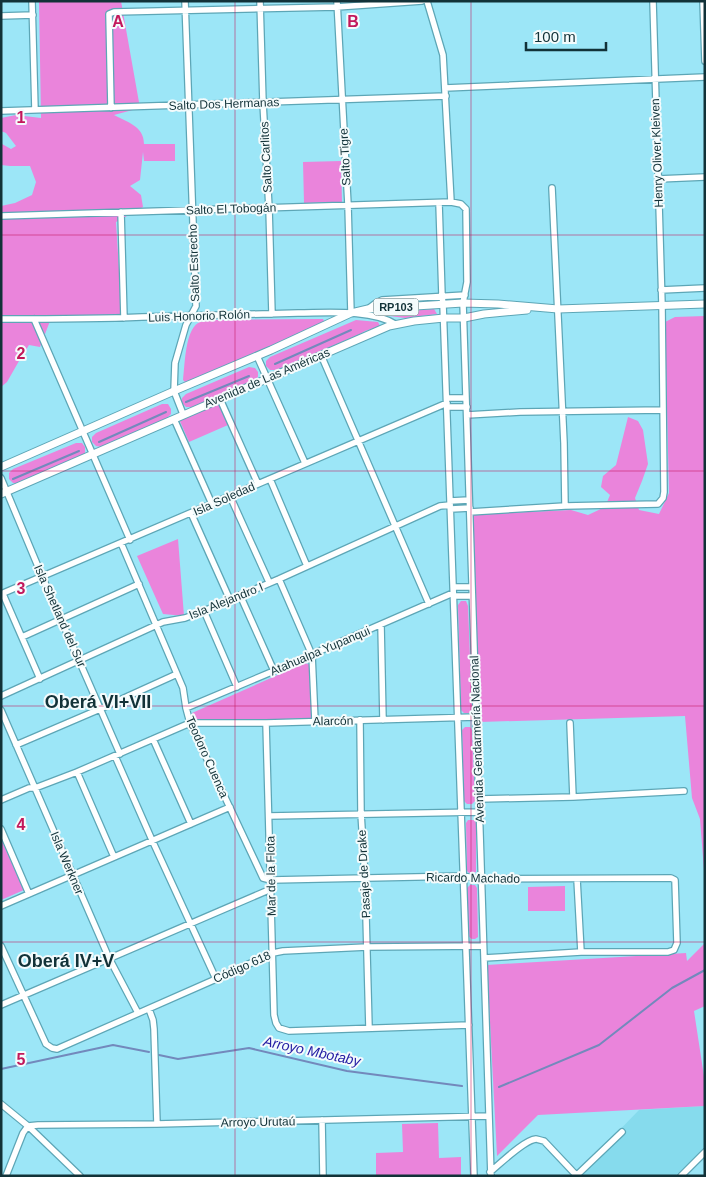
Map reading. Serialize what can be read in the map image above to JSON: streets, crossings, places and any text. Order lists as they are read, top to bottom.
{
  "streets": {
    "main road": ["RP103", "Avenida de Las Américas"],
    "street": [
      "Salto Dos Hermanas",
      "Henry Oliver Kleiven",
      "Salto Carlitos",
      "Salto Tigre",
      "Salto El Tobogán",
      "Salto Estrecho",
      "Luis Honorio Rolón",
      "Isla Soledad",
      "Isla Alejandro I",
      "Isla Shetland del Sur",
      "Atahualpa Yupanqui",
      "Alarcón",
      "Avenida Gendarmería Nacional",
      "Teodoro Cuenca",
      "Isla Werkner",
      "Pasaje de Drake",
      "Mar de la Flota",
      "Ricardo Machado",
      "Código 618",
      "Arroyo Urutaú"
    ]
  },
  "crossings": [
    ["Salto Dos Hermanas", "Salto Carlitos"],
    ["Salto Dos Hermanas", "Salto Tigre"],
    ["Salto Dos Hermanas", "Salto Estrecho"],
    ["Henry Oliver Kleiven", "Avenida de Las Américas"],
    ["Salto Carlitos", "Salto El Tobogán"],
    ["Salto Carlitos", "Luis Honorio Rolón"],
    ["Salto Tigre", "Salto El Tobogán"],
    ["Salto Tigre", "Luis Honorio Rolón"],
    ["Salto Tigre", "Avenida de Las Américas"],
    ["Salto El Tobogán", "Salto Estrecho"],
    ["Salto El Tobogán", "Avenida Gendarmería Nacional"],
    ["Salto Estrecho", "Luis Honorio Rolón"],
    ["Salto Estrecho", "Avenida de Las Américas"],
    ["Luis Honorio Rolón", "Avenida de Las Américas"],
    ["Avenida de Las Américas", "Isla Shetland del Sur"],
    ["Avenida de Las Américas", "Avenida Gendarmería Nacional"],
    ["Isla Soledad", "Isla Shetland del Sur"],
    ["Isla Soledad", "Avenida Gendarmería Nacional"],
    ["Isla Soledad", "Teodoro Cuenca"],
    ["Isla Alejandro I", "Isla Shetland del Sur"],
    ["Isla Alejandro I", "Avenida Gendarmería Nacional"],
    ["Isla Alejandro I", "Teodoro Cuenca"],
    ["Isla Shetland del Sur", "Código 618"],
    ["Atahualpa Yupanqui", "Avenida Gendarmería Nacional"],
    ["Atahualpa Yupanqui", "Teodoro Cuenca"],
    ["Alarcón", "Avenida Gendarmería Nacional"],
    ["Alarcón", "Teodoro Cuenca"],
    ["Alarcón", "Pasaje de Drake"],
    ["Alarcón", "Mar de la Flota"],
    ["Avenida Gendarmería Nacional", "Ricardo Machado"],
    ["Avenida Gendarmería Nacional", "Código 618"],
    ["Avenida Gendarmería Nacional", "Arroyo Urutaú"],
    ["Teodoro Cuenca", "Mar de la Flota"],
    ["Teodoro Cuenca", "Ricardo Machado"],
    ["Isla Werkner", "Código 618"],
    ["Pasaje de Drake", "Mar de la Flota"],
    ["Pasaje de Drake", "Ricardo Machado"],
    ["Pasaje de Drake", "Código 618"],
    ["Mar de la Flota", "Ricardo Machado"],
    ["Mar de la Flota", "Código 618"]
  ],
  "districts": ["Oberá VI+VII", "Oberá IV+V"],
  "water": ["Arroyo Mbotaby"],
  "scale_bar": "100 m",
  "grid": {
    "columns": ["A", "B"],
    "rows": [
      "1",
      "2",
      "3",
      "4",
      "5"
    ]
  }
}
